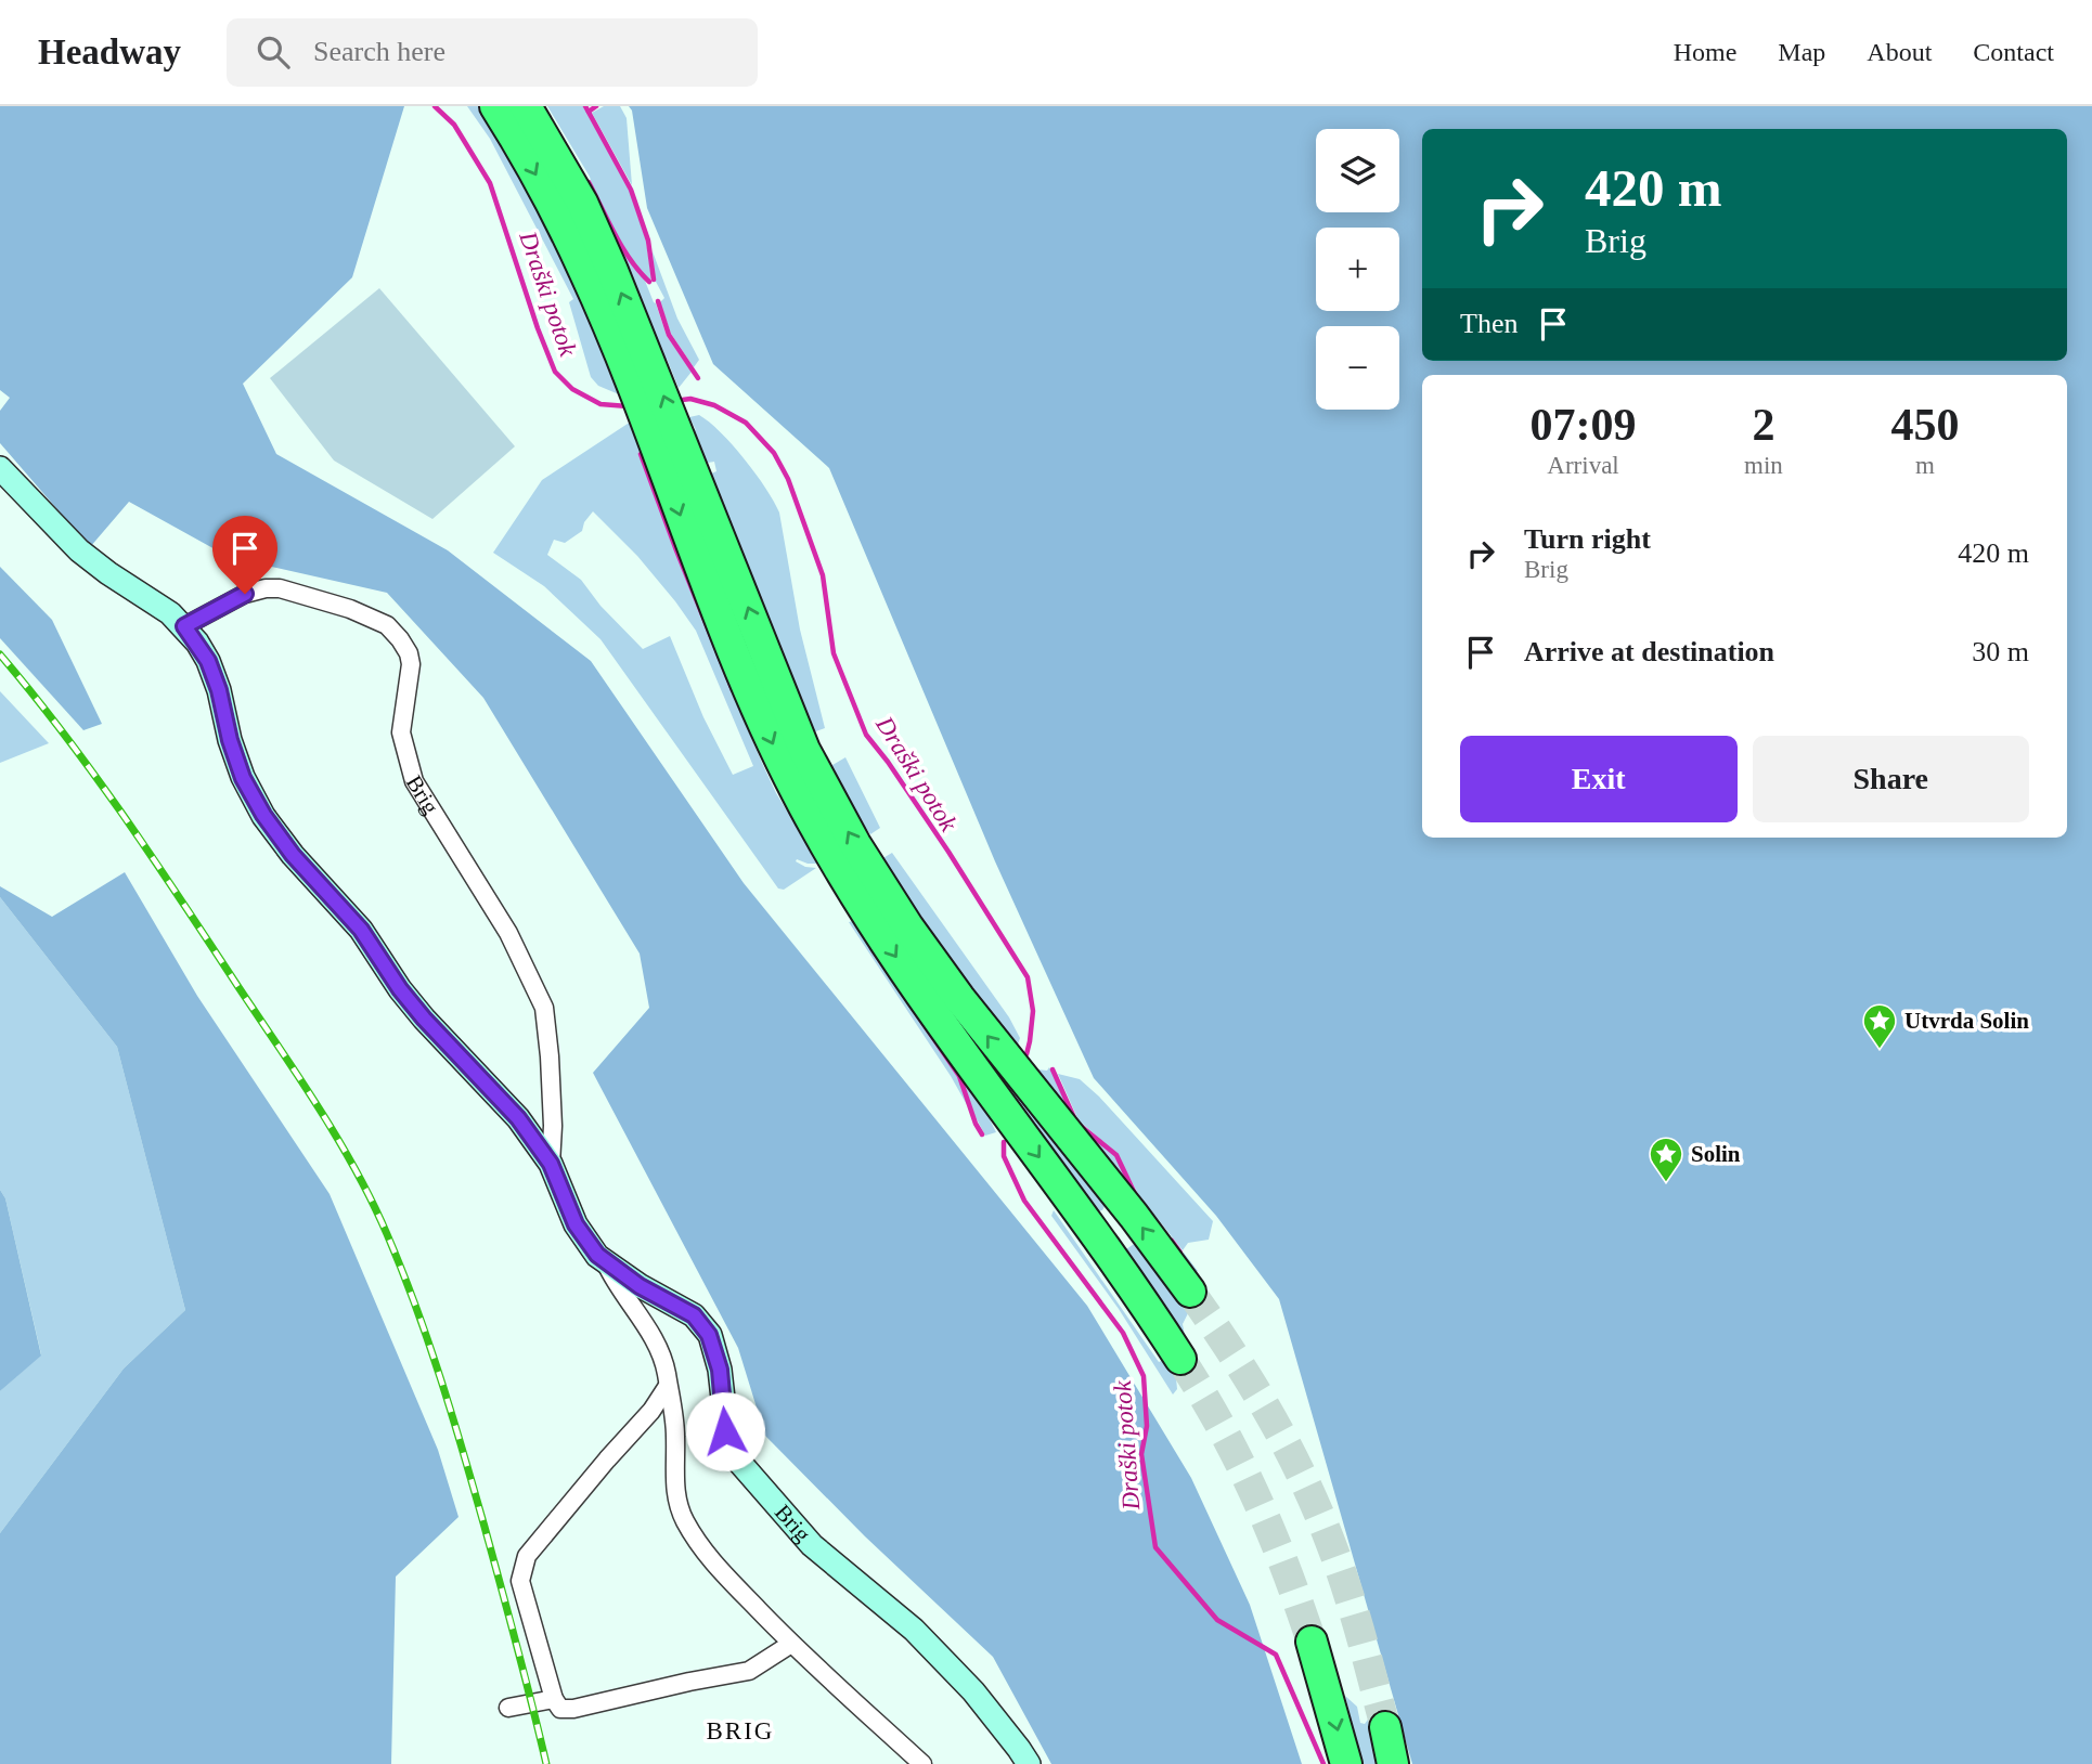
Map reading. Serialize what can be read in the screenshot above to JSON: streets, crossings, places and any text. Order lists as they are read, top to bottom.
{
  "streets": {
    "street": ["Brig"]
  },
  "districts": ["BRIG"],
  "water": ["Draški potok"],
  "places": {
    "place": ["Utvrda Solin", "Solin"]
  },
  "page": {
    "header": "Headway",
    "search": "Search here",
    "nav": [
      "Home",
      "Map",
      "About",
      "Contact"
    ],
    "map_buttons": ["+", "−"],
    "turn": ["420 m", "Brig"],
    "then": "Then",
    "eta": [
      "07:09",
      "Arrival",
      "2",
      "min",
      "450",
      "m"
    ],
    "list": [
      {
        "name": "Turn right",
        "note": "Brig",
        "value": "420 m"
      },
      {
        "name": "Arrive at destination",
        "value": "30 m"
      }
    ],
    "buttons": ["Exit", "Share"]
  }
}
